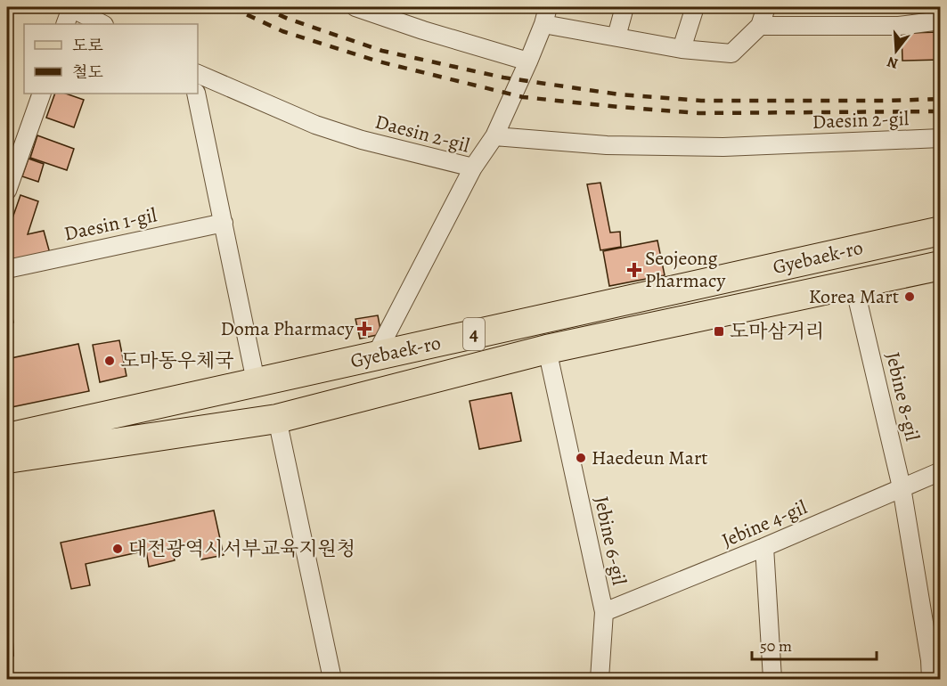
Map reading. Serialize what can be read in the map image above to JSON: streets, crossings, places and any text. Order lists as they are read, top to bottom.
{
  "streets": {
    "main road": ["Gyebaek-ro", "4"],
    "street": [
      "Daesin 2-gil",
      "Daesin 1-gil",
      "Jebine 8-gil",
      "Jebine 4-gil",
      "Jebine 6-gil"
    ]
  },
  "crossings": [
    ["Daesin 2-gil", "Gyebaek-ro"],
    ["Gyebaek-ro", "Jebine 8-gil"],
    ["Gyebaek-ro", "Jebine 6-gil"],
    ["Jebine 8-gil", "Jebine 4-gil"],
    ["Jebine 4-gil", "Jebine 6-gil"]
  ],
  "places": {
    "health": ["Seojeong Pharmacy", "Doma Pharmacy"],
    "other": [
      "Korea Mart",
      "도마동우체국",
      "Haedeun Mart",
      "대전광역시서부교육지원청"
    ],
    "transit": ["도마삼거리"]
  },
  "legend": ["도로", "철도"],
  "scale_bar": "50 m",
  "north": "bottom"
}
